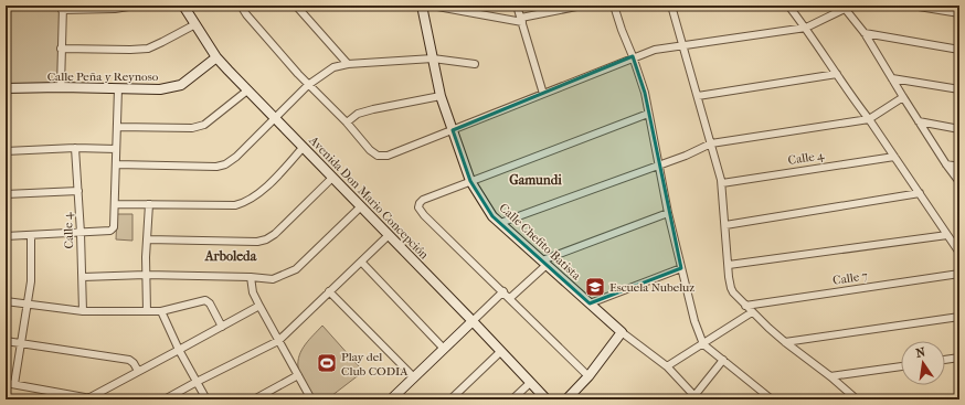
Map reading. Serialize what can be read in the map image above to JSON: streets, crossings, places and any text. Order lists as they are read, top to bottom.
{
  "streets": {
    "street": [
      "Calle Peña y Reynoso",
      "Calle 4",
      "Avenida Don Mario Concepción",
      "Calle Chefito Batista",
      "Calle 7"
    ]
  },
  "crossings": [
    ["Calle Peña y Reynoso", "Avenida Don Mario Concepción"]
  ],
  "districts": ["Gamundi", "Arboleda"],
  "places": {
    "school or university": ["Escuela Nubeluz"],
    "sports": ["Play del Club CODIA"]
  },
  "north": "top"
}
